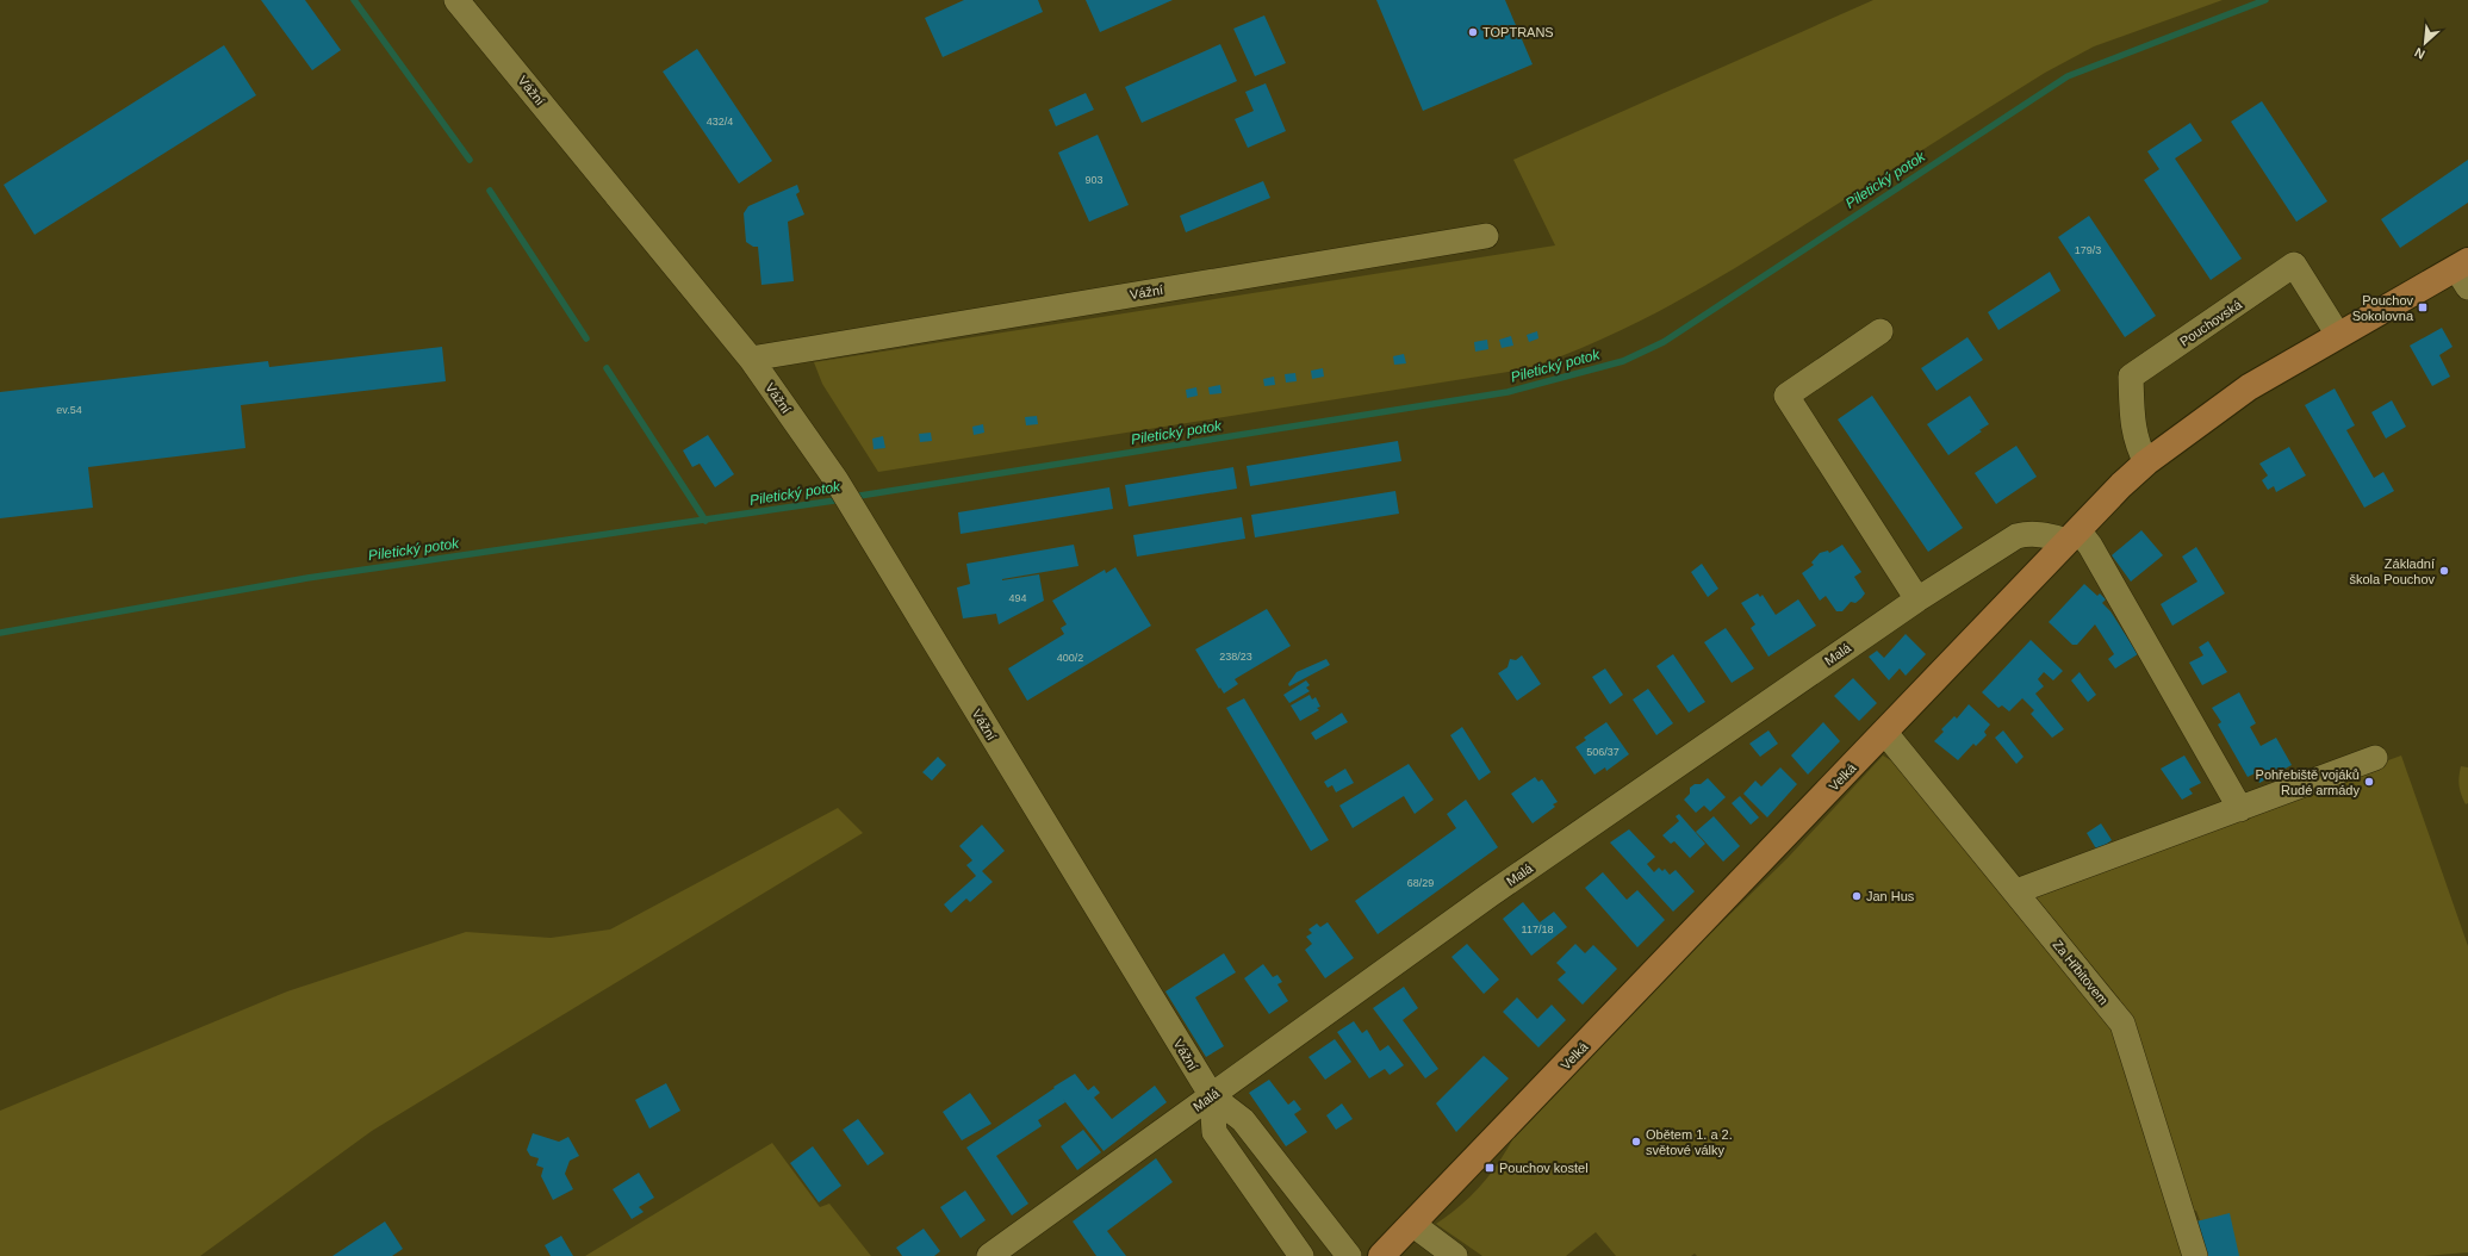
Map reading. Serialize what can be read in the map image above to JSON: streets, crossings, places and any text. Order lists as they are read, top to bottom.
{
  "streets": {
    "street": [
      "Vážní",
      "Pouchovská",
      "Malá",
      "Velká",
      "Za Hřbitovem"
    ]
  },
  "crossings": [
    ["Vážní", "Malá"],
    ["Malá", "Velká"],
    ["Velká", "Za Hřbitovem"]
  ],
  "water": ["Piletický potok"],
  "places": {
    "other": [
      "TOPTRANS",
      "Základní škola Pouchov",
      "Pohřebiště vojáků Rudé armády",
      "Jan Hus",
      "Obětem 1. a 2. světové války"
    ],
    "transit": ["Pouchov Sokolovna", "Pouchov kostel"]
  },
  "house_numbers": [
    "432/4",
    "903",
    "179/3",
    "ev.54",
    "494",
    "238/23",
    "400/2",
    "506/37",
    "68/29",
    "117/18"
  ],
  "north": "bottom left"
}
